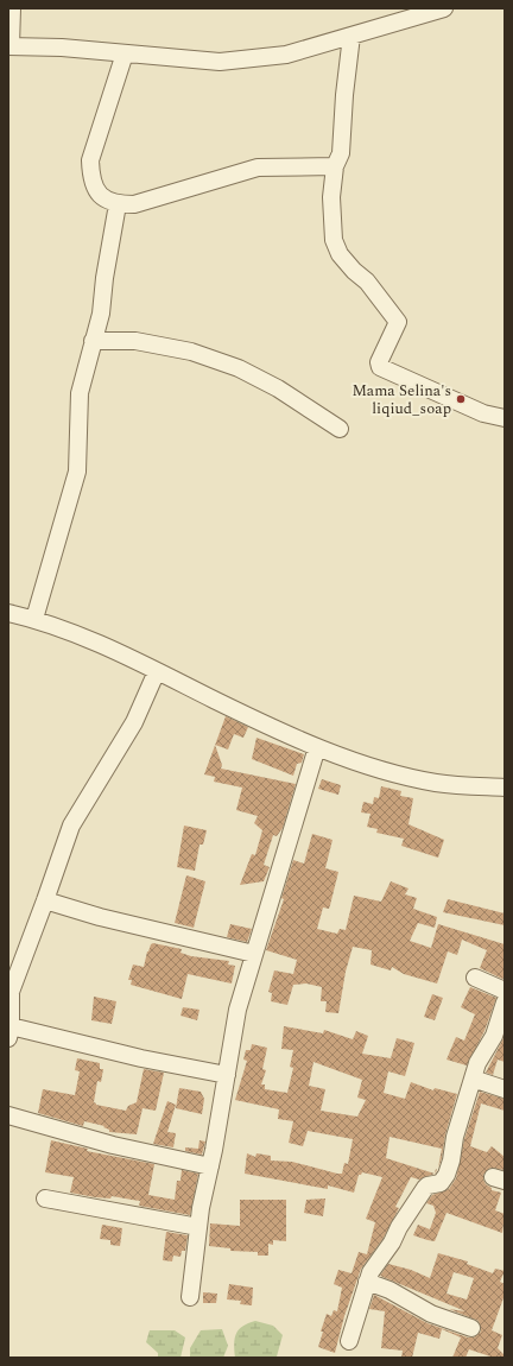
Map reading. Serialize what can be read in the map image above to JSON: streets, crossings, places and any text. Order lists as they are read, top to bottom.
{
  "places": ["Mama Selina's liqiud_soap"]
}
